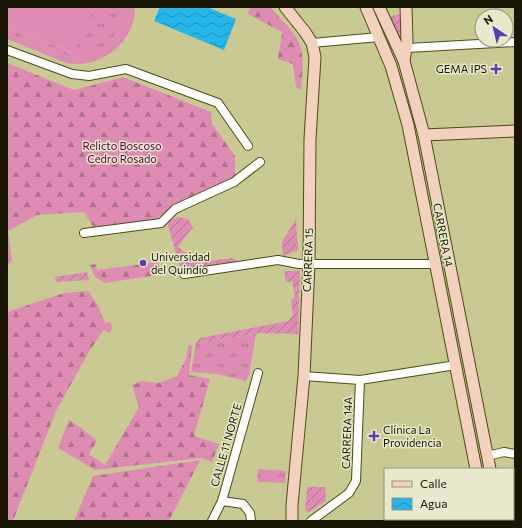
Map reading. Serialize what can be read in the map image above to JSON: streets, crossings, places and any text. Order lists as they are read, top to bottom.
{
  "streets": {
    "main road": ["CARRERA 14", "CARRERA 15"],
    "street": ["CARRERA 14A", "CALLE 11 NORTE"]
  },
  "parks": ["Relicto Boscoso Cedro Rosado"],
  "places": {
    "health": ["GEMA IPS", "Clínica La Providencia"],
    "other": ["Universidad del Quindío"]
  },
  "legend": ["Calle", "Agua"],
  "north": "top left"
}
